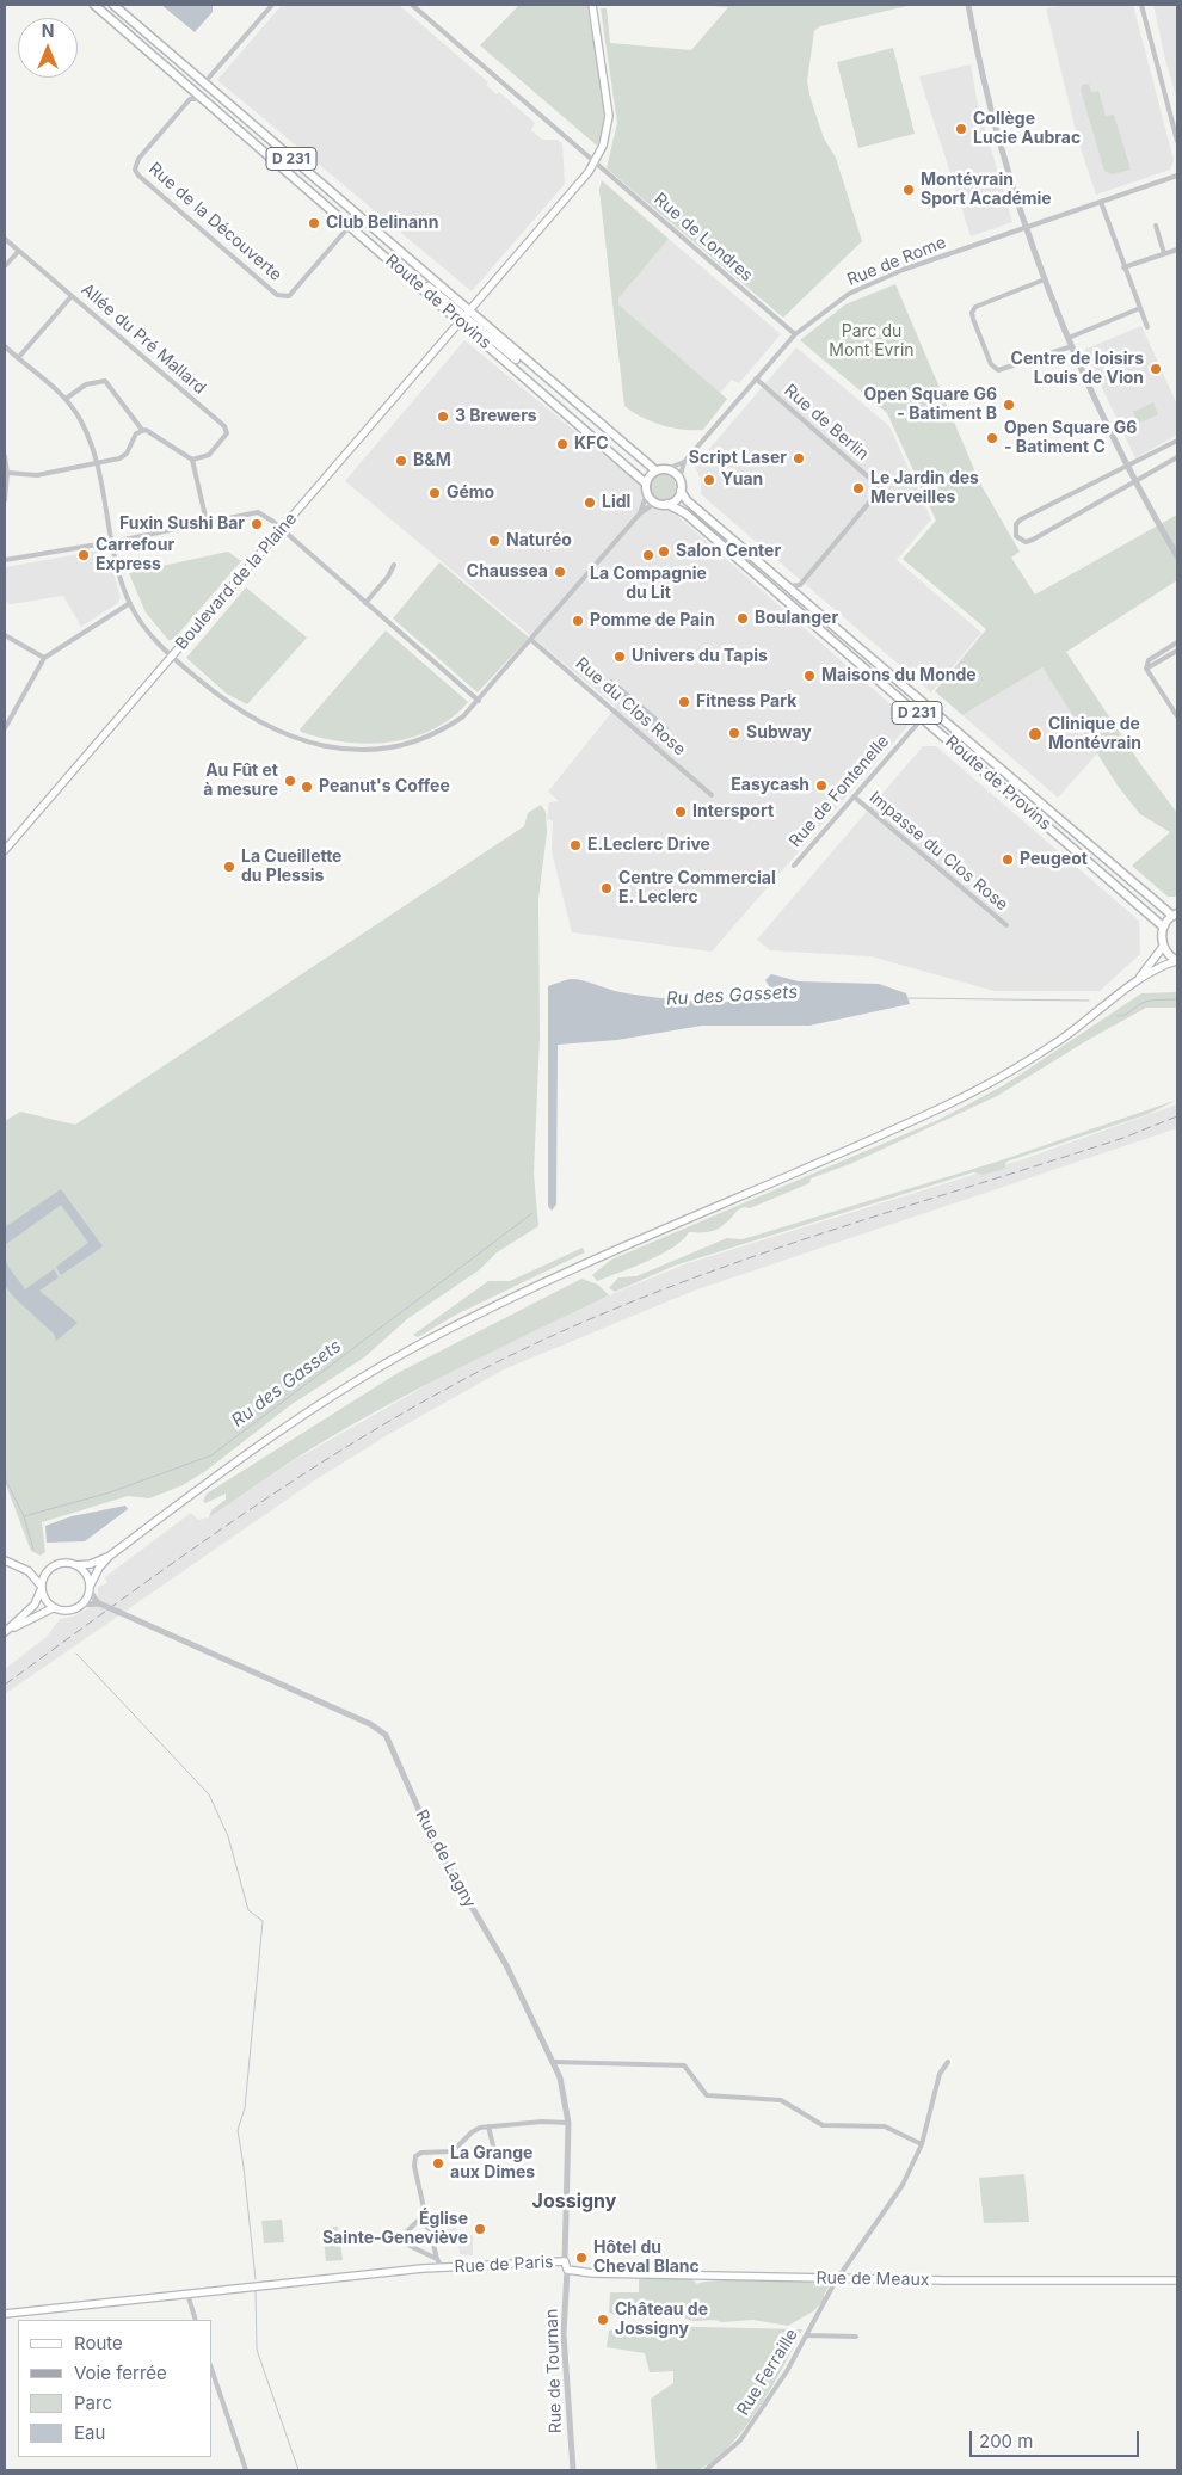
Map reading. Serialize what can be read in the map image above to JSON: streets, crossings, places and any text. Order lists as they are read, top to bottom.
{
  "streets": {
    "main road": [
      "D 231",
      "Route de Provins",
      "Boulevard de la Plaine",
      "Rue de Paris",
      "Rue de Meaux"
    ],
    "street": [
      "Rue de la Découverte",
      "Rue de Londres",
      "Rue de Rome",
      "Allée du Pré Mallard",
      "Rue de Berlin",
      "Rue du Clos Rose",
      "Rue de Fontenelle",
      "Impasse du Clos Rose",
      "Rue de Lagny",
      "Rue de Tournan",
      "Rue Ferraille"
    ]
  },
  "crossings": [
    ["D 231", "Route de Provins"],
    ["Rue de la Découverte", "Route de Provins"],
    ["Rue de Londres", "Rue de Rome"],
    ["Rue de Londres", "Boulevard de la Plaine"],
    ["Rue de Rome", "Rue de Berlin"],
    ["Route de Provins", "Boulevard de la Plaine"],
    ["Route de Provins", "Rue de Fontenelle"],
    ["Rue de Fontenelle", "Impasse du Clos Rose"],
    ["Rue de Lagny", "Rue de Paris"],
    ["Rue de Meaux", "Rue de Tournan"],
    ["Rue de Meaux", "Rue Ferraille"]
  ],
  "districts": ["Jossigny"],
  "water": ["Ru des Gassets"],
  "parks": ["Parc du Mont Evrin"],
  "places": [
    "Collège Lucie Aubrac",
    "Montévrain Sport Académie",
    "Club Belinann",
    "Centre de loisirs Louis de Vion",
    "Open Square G6 - Batiment B",
    "3 Brewers",
    "Open Square G6 - Batiment C",
    "KFC",
    "Script Laser",
    "B&M",
    "Yuan",
    "Le Jardin des Merveilles",
    "Gémo",
    "Lidl",
    "Fuxin Sushi Bar",
    "Naturéo",
    "Salon Center",
    "Carrefour Express",
    "La Compagnie du Lit",
    "Chaussea",
    "Boulanger",
    "Pomme de Pain",
    "Univers du Tapis",
    "Maisons du Monde",
    "Fitness Park",
    "Subway",
    "Clinique de Montévrain",
    "Au Fût et à mesure",
    "Easycash",
    "Peanut's Coffee",
    "Intersport",
    "E.Leclerc Drive",
    "Peugeot",
    "La Cueillette du Plessis",
    "Centre Commercial E. Leclerc",
    "La Grange aux Dimes",
    "Église Sainte-Geneviève",
    "Hôtel du Cheval Blanc",
    "Château de Jossigny"
  ],
  "legend": [
    "Route",
    "Voie ferrée",
    "Parc",
    "Eau"
  ],
  "scale_bar": "200 m",
  "north": "top"
}
